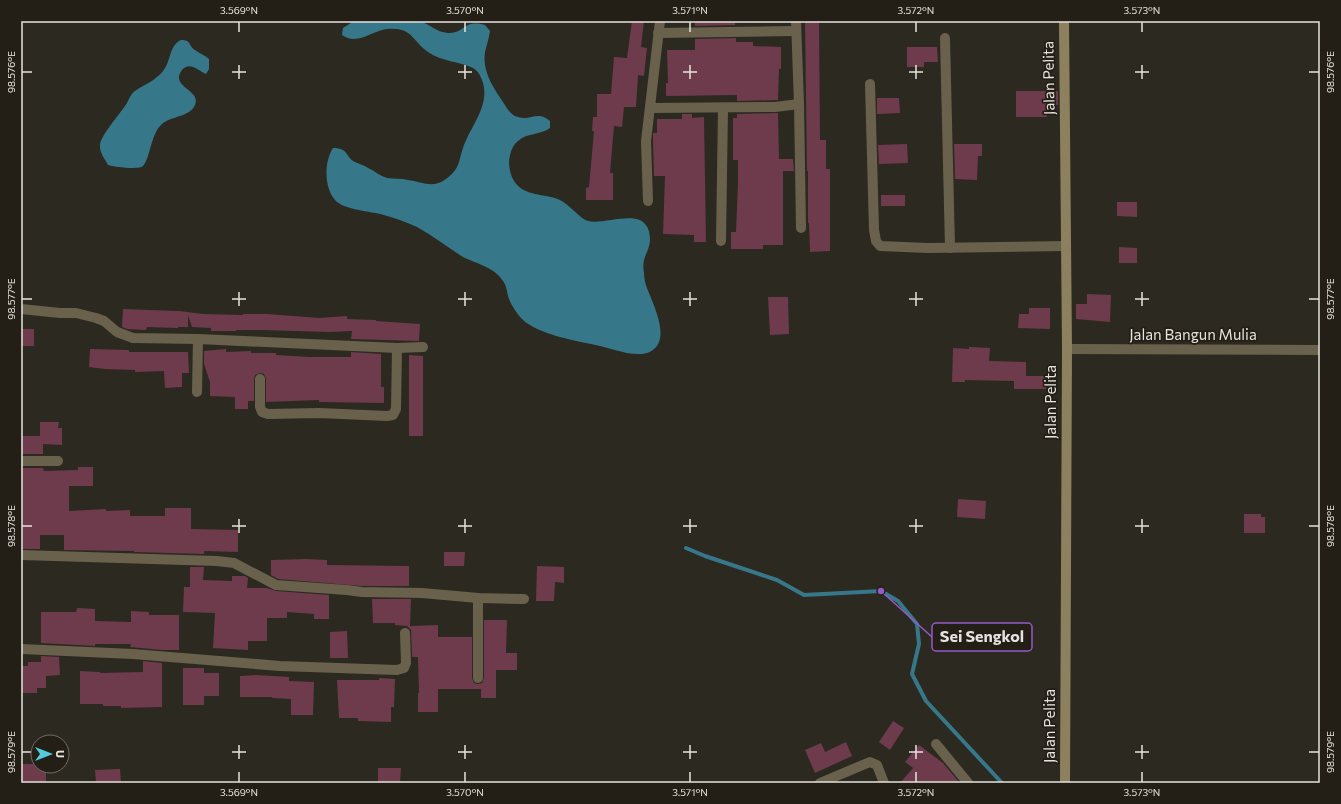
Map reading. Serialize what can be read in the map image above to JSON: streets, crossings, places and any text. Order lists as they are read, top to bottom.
{
  "streets": {
    "street": ["Jalan Pelita", "Jalan Bangun Mulia"]
  },
  "crossings": [
    ["Jalan Pelita", "Jalan Bangun Mulia"]
  ],
  "places": ["Sei Sengkol"],
  "north": "right",
  "coordinates": [
    "3.569°N",
    "3.570°N",
    "3.571°N",
    "3.572°N",
    "3.573°N",
    "98.576°E",
    "98.577°E",
    "98.578°E",
    "98.579°E"
  ]
}
